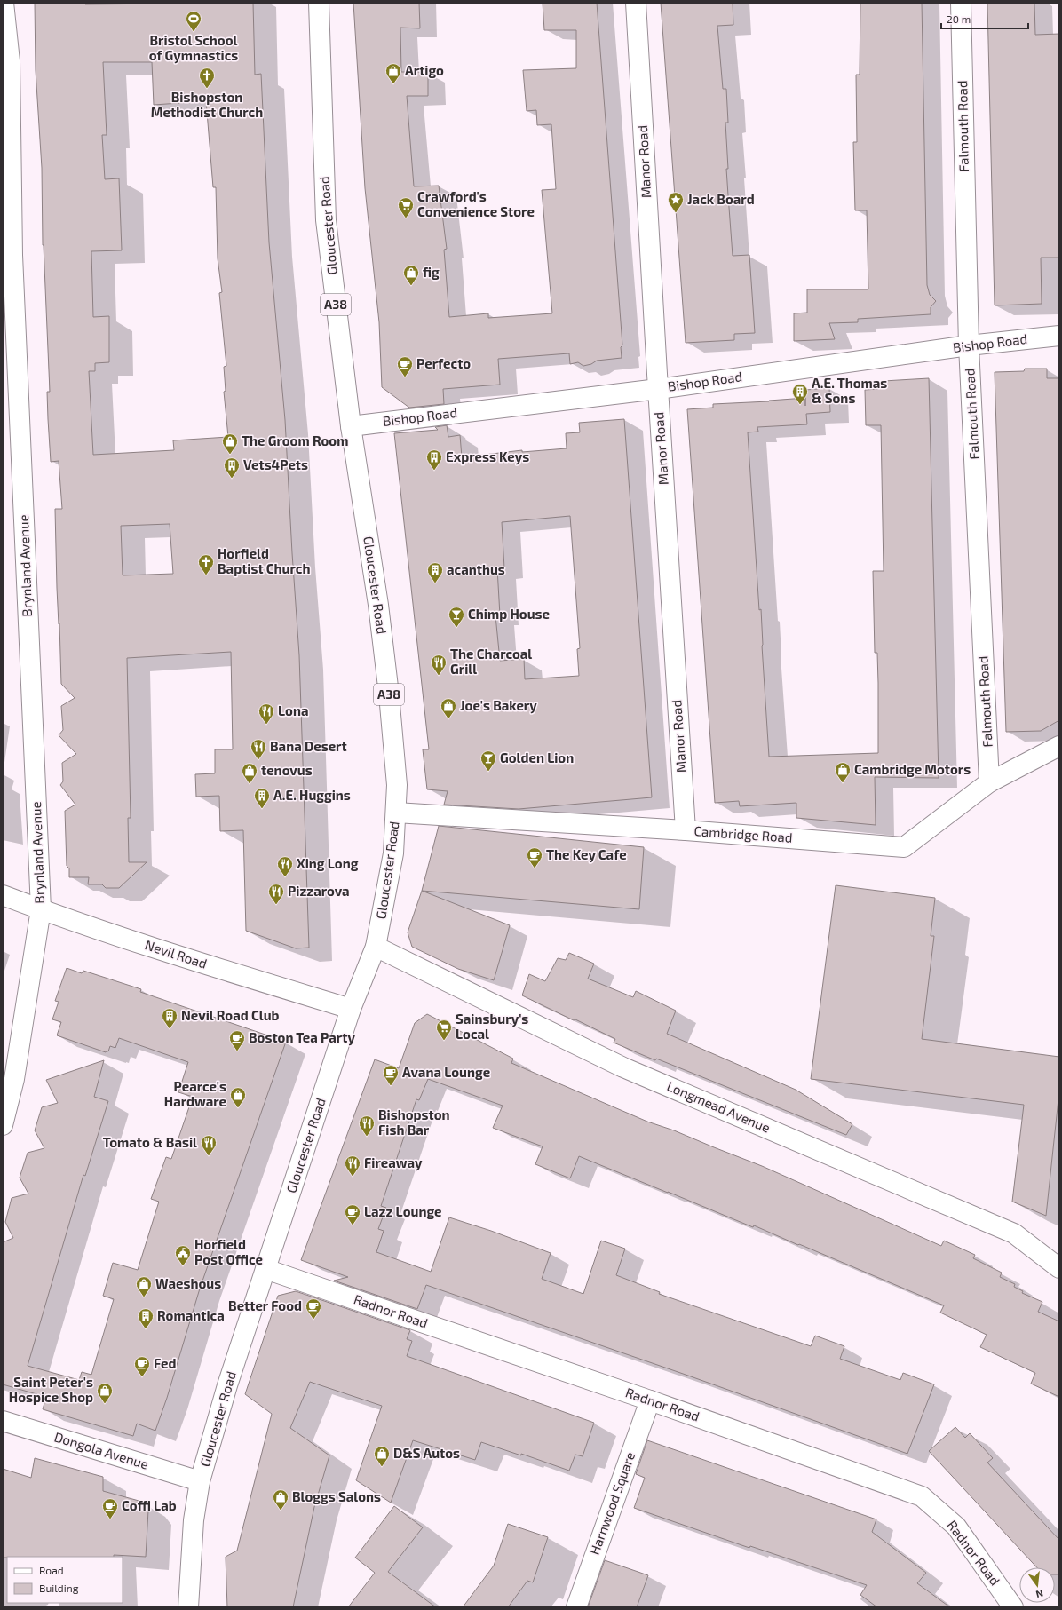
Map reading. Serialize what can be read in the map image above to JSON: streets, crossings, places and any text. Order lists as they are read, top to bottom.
{
  "streets": {
    "street": [
      "Falmouth Road",
      "Manor Road",
      "Gloucester Road",
      "A38",
      "Bishop Road",
      "Brynland Avenue",
      "Cambridge Road",
      "Nevil Road",
      "Longmead Avenue",
      "Radnor Road",
      "Dongola Avenue",
      "Harnwood Square"
    ]
  },
  "crossings": [
    ["Falmouth Road", "Bishop Road"],
    ["Falmouth Road", "Cambridge Road"],
    ["Manor Road", "Bishop Road"],
    ["Manor Road", "Cambridge Road"],
    ["Gloucester Road", "Bishop Road"],
    ["Gloucester Road", "Cambridge Road"],
    ["Gloucester Road", "Nevil Road"],
    ["Gloucester Road", "Longmead Avenue"],
    ["Gloucester Road", "Radnor Road"],
    ["Gloucester Road", "Dongola Avenue"],
    ["Brynland Avenue", "Nevil Road"],
    ["Radnor Road", "Harnwood Square"]
  ],
  "places": {
    "sports": ["Bristol School of Gymnastics"],
    "shop": [
      "Artigo",
      "fig",
      "The Groom Room",
      "Joe's Bakery",
      "Cambridge Motors",
      "tenovus",
      "Pearce's Hardware",
      "Waeshous",
      "Saint Peter's Hospice Shop",
      "D&S Autos",
      "Bloggs Salons"
    ],
    "church": ["Bishopston Methodist Church", "Horfield Baptist Church"],
    "place": ["Jack Board"],
    "supermarket": ["Crawford's Convenience Store", "Sainsbury's Local"],
    "cafe": [
      "Perfecto",
      "The Key Cafe",
      "Boston Tea Party",
      "Avana Lounge",
      "Lazz Lounge",
      "Better Food",
      "Fed",
      "Coffi Lab"
    ],
    "building": [
      "A.E. Thomas & Sons",
      "Express Keys",
      "Vets4Pets",
      "acanthus",
      "A.E. Huggins",
      "Nevil Road Club",
      "Romantica"
    ],
    "bar": ["Chimp House", "Golden Lion"],
    "restaurant": [
      "The Charcoal Grill",
      "Lona",
      "Bana Desert",
      "Xing Long",
      "Pizzarova",
      "Bishopston Fish Bar",
      "Tomato & Basil",
      "Fireaway"
    ],
    "public building": ["Horfield Post Office"]
  },
  "legend": ["Road", "Building"],
  "scale_bar": "20 m",
  "north": "bottom"
}
